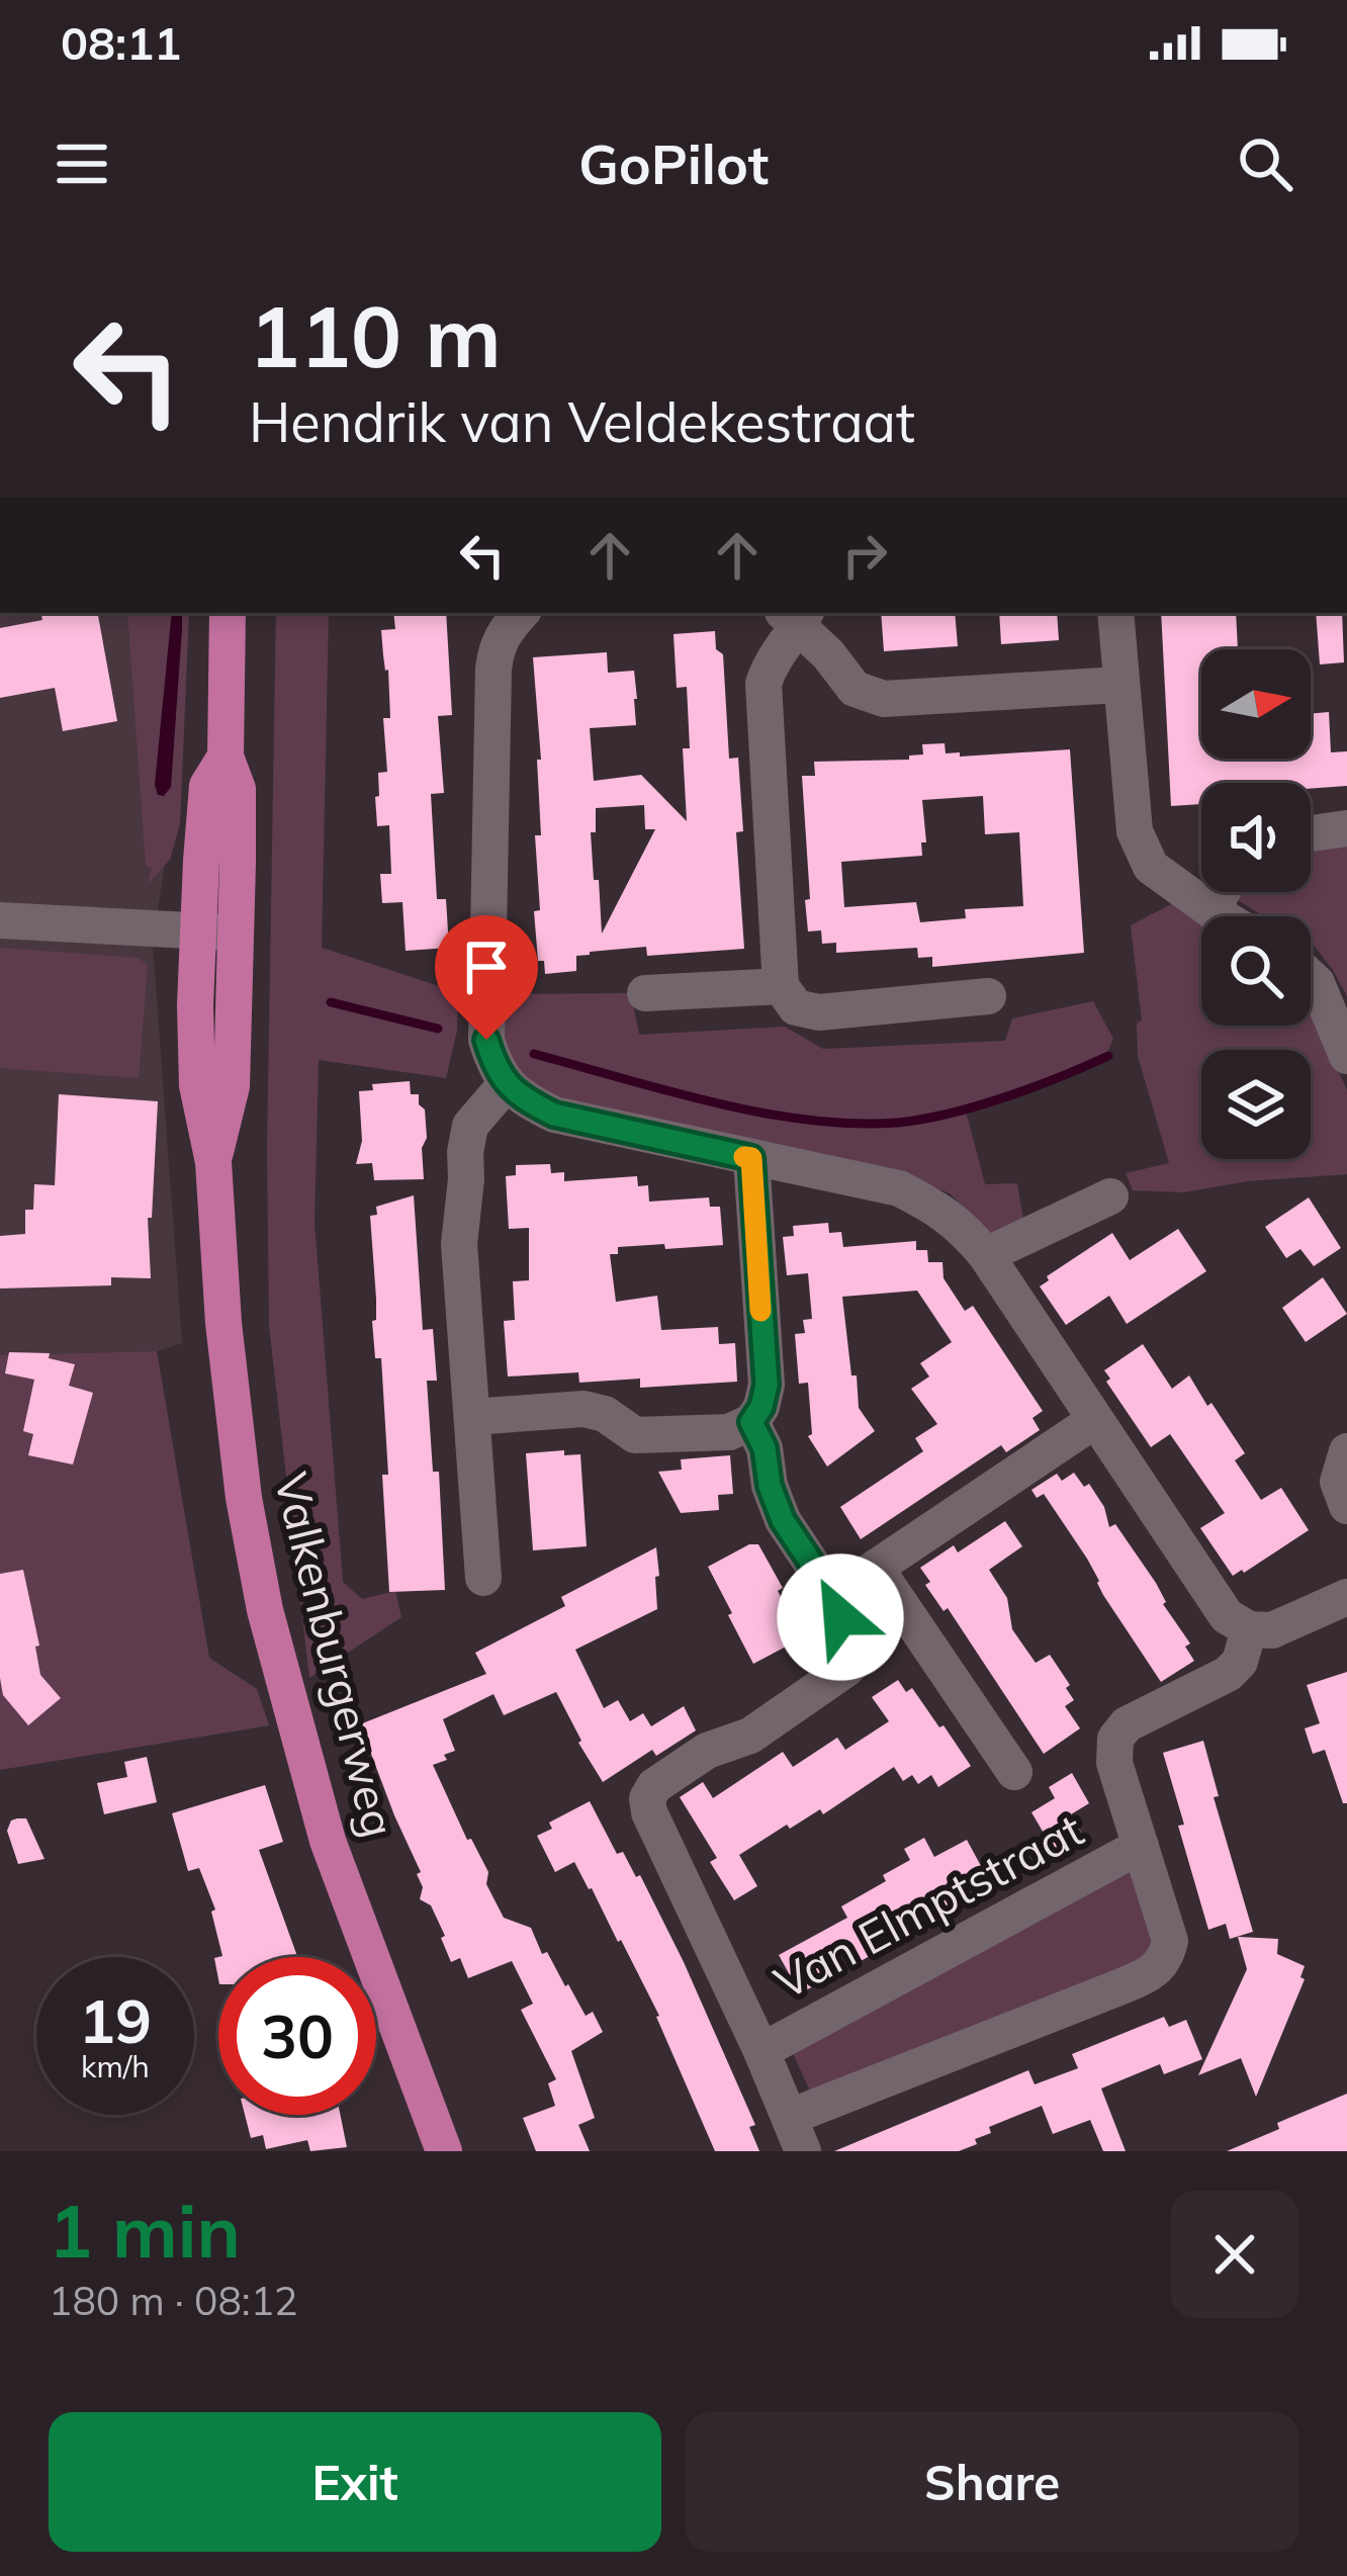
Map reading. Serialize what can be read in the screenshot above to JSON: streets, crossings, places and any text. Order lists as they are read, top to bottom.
{
  "streets": {
    "main road": ["Valkenburgerweg"],
    "street": ["Van Elmptstraat"]
  },
  "north": "right",
  "page": {
    "status": "08:11",
    "header": "GoPilot",
    "turn": ["110 m", "Hendrik van Veldekestraat"],
    "speed": "19 km/h",
    "limit": "30",
    "heading": ["1 min", "180 m · 08:12"],
    "buttons": ["Exit", "Share"]
  }
}
